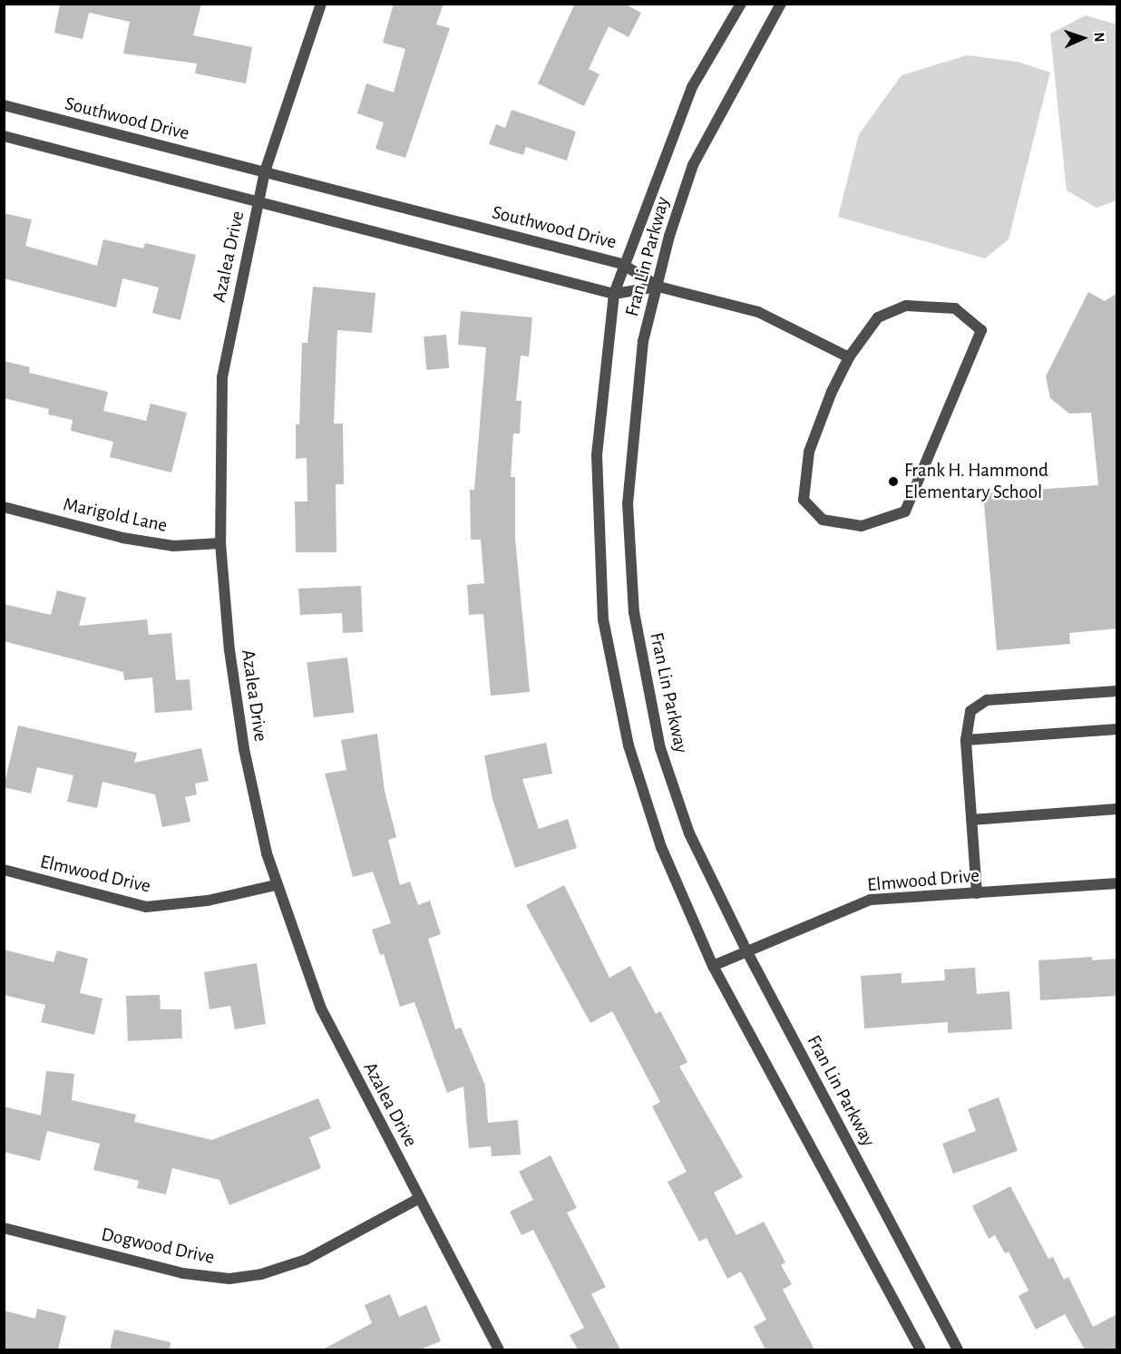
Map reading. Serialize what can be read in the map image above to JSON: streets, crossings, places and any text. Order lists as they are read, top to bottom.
{
  "streets": {
    "street": [
      "Southwood Drive",
      "Azalea Drive",
      "Fran Lin Parkway",
      "Marigold Lane",
      "Elmwood Drive",
      "Dogwood Drive"
    ]
  },
  "crossings": [
    ["Southwood Drive", "Azalea Drive"],
    ["Southwood Drive", "Fran Lin Parkway"],
    ["Azalea Drive", "Marigold Lane"],
    ["Azalea Drive", "Elmwood Drive"],
    ["Azalea Drive", "Dogwood Drive"],
    ["Fran Lin Parkway", "Elmwood Drive"]
  ],
  "places": ["Frank H. Hammond Elementary School"],
  "north": "right"
}
